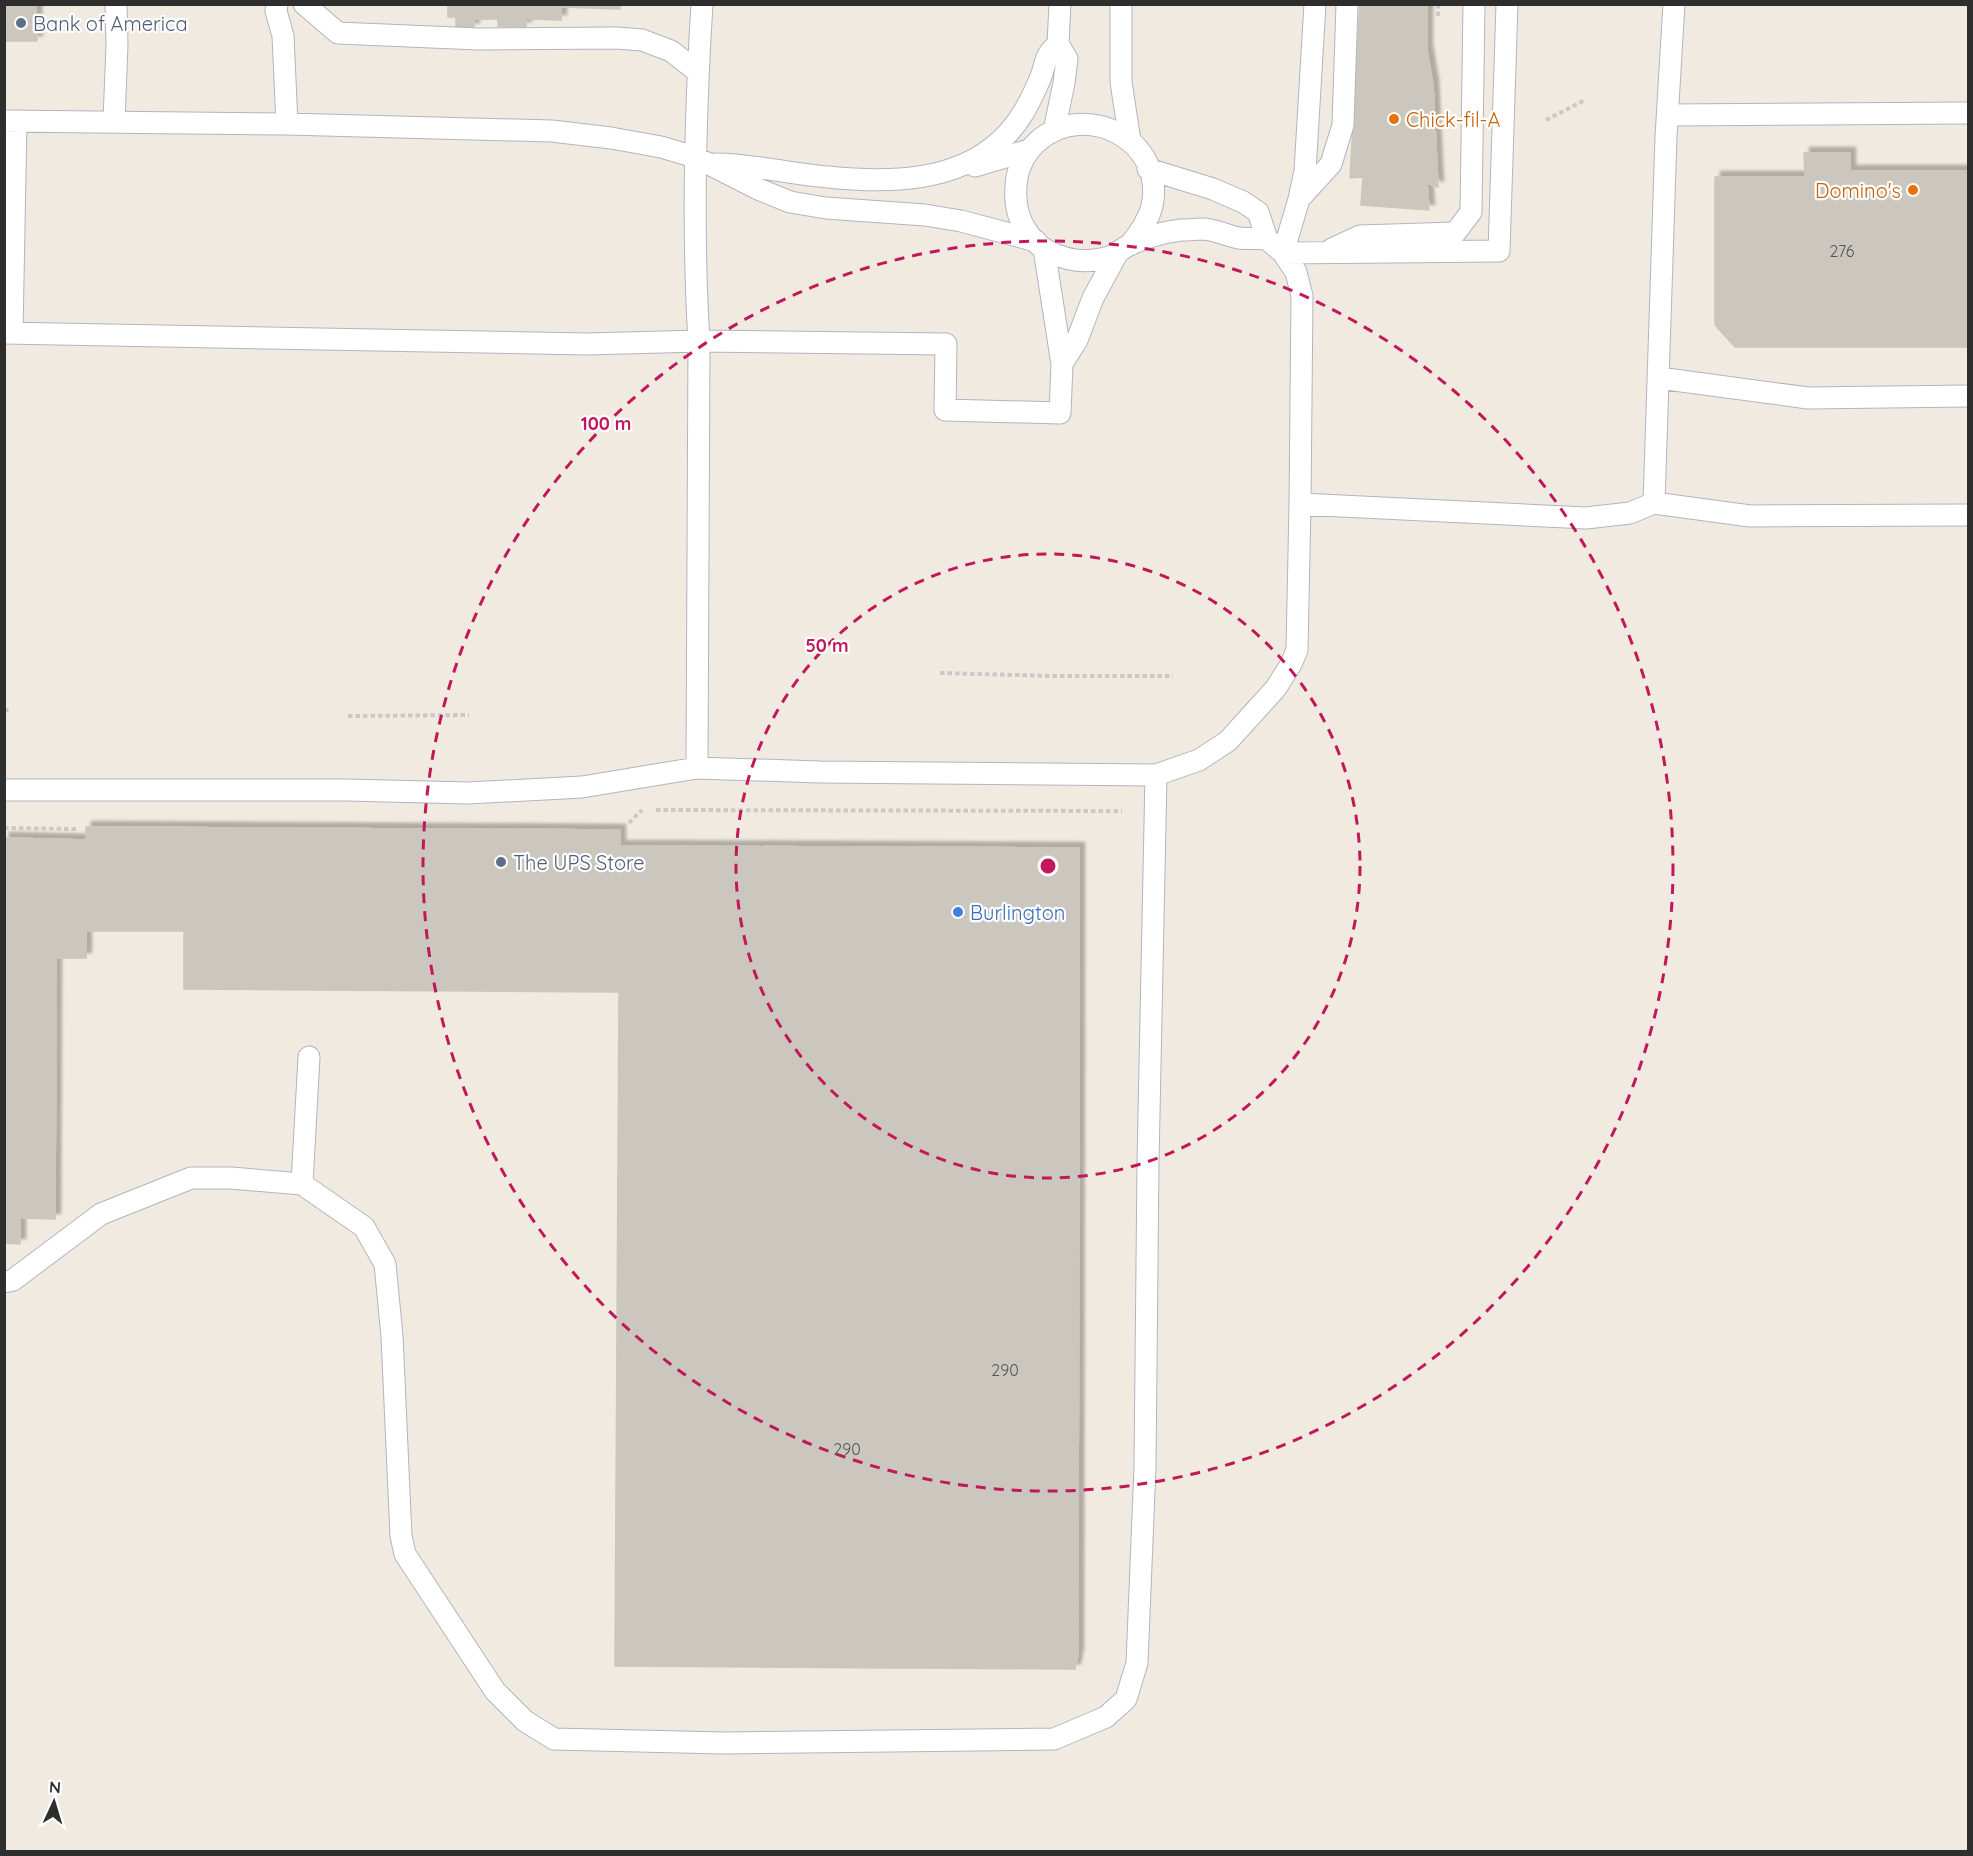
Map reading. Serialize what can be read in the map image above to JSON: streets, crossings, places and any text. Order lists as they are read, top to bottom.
{
  "places": [
    "Bank of America",
    "Chick-fil-A",
    "Domino's",
    "The UPS Store",
    "Burlington"
  ],
  "house_numbers": ["276", "290", "290"],
  "north": "top",
  "rings": ["100 m", "50 m"]
}
